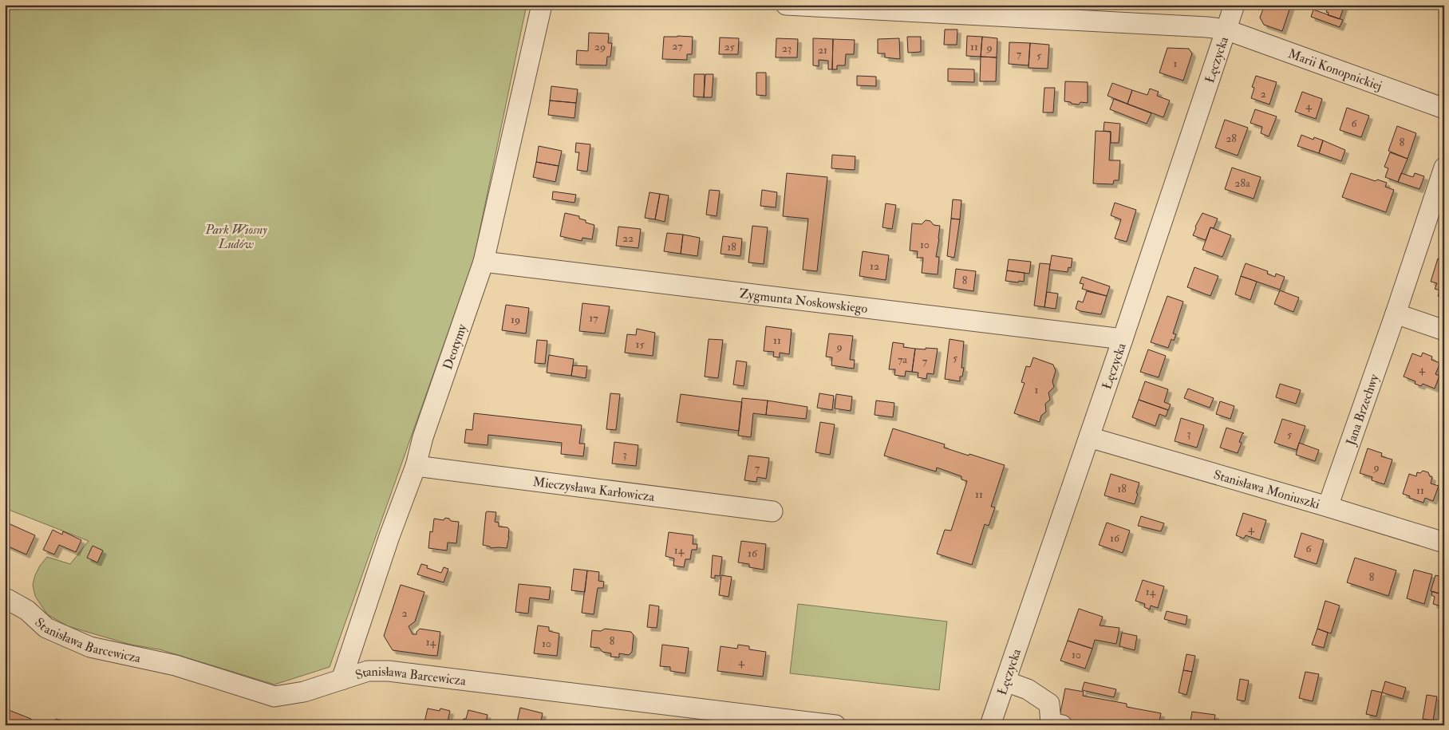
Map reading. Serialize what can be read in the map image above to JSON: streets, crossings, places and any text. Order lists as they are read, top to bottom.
{
  "streets": {
    "street": [
      "Łęczycka",
      "Marii Konopnickiej",
      "Zygmunta Noskowskiego",
      "Deotymy",
      "Jana Brzechwy",
      "Mieczysława Karłowicza",
      "Stanisława Moniuszki",
      "Stanisława Barcewicza"
    ]
  },
  "crossings": [
    ["Łęczycka", "Marii Konopnickiej"],
    ["Łęczycka", "Zygmunta Noskowskiego"],
    ["Łęczycka", "Stanisława Moniuszki"],
    ["Zygmunta Noskowskiego", "Deotymy"],
    ["Deotymy", "Mieczysława Karłowicza"],
    ["Deotymy", "Stanisława Barcewicza"],
    ["Jana Brzechwy", "Stanisława Moniuszki"]
  ],
  "parks": ["Park Wiosny Ludów"],
  "house_numbers": [
    "27",
    "29",
    "25",
    "11",
    "9",
    "23",
    "21",
    "7",
    "5",
    "1",
    "2",
    "4",
    "6",
    "28",
    "8",
    "28a",
    "22",
    "10",
    "18",
    "12",
    "8",
    "17",
    "19",
    "11",
    "15",
    "9",
    "5",
    "7a",
    "7",
    "4",
    "1",
    "3",
    "5",
    "3",
    "9",
    "7",
    "18",
    "11",
    "11",
    "4",
    "16",
    "6",
    "14",
    "16",
    "8",
    "14",
    "2",
    "8",
    "14",
    "10",
    "10",
    "4"
  ]
}
